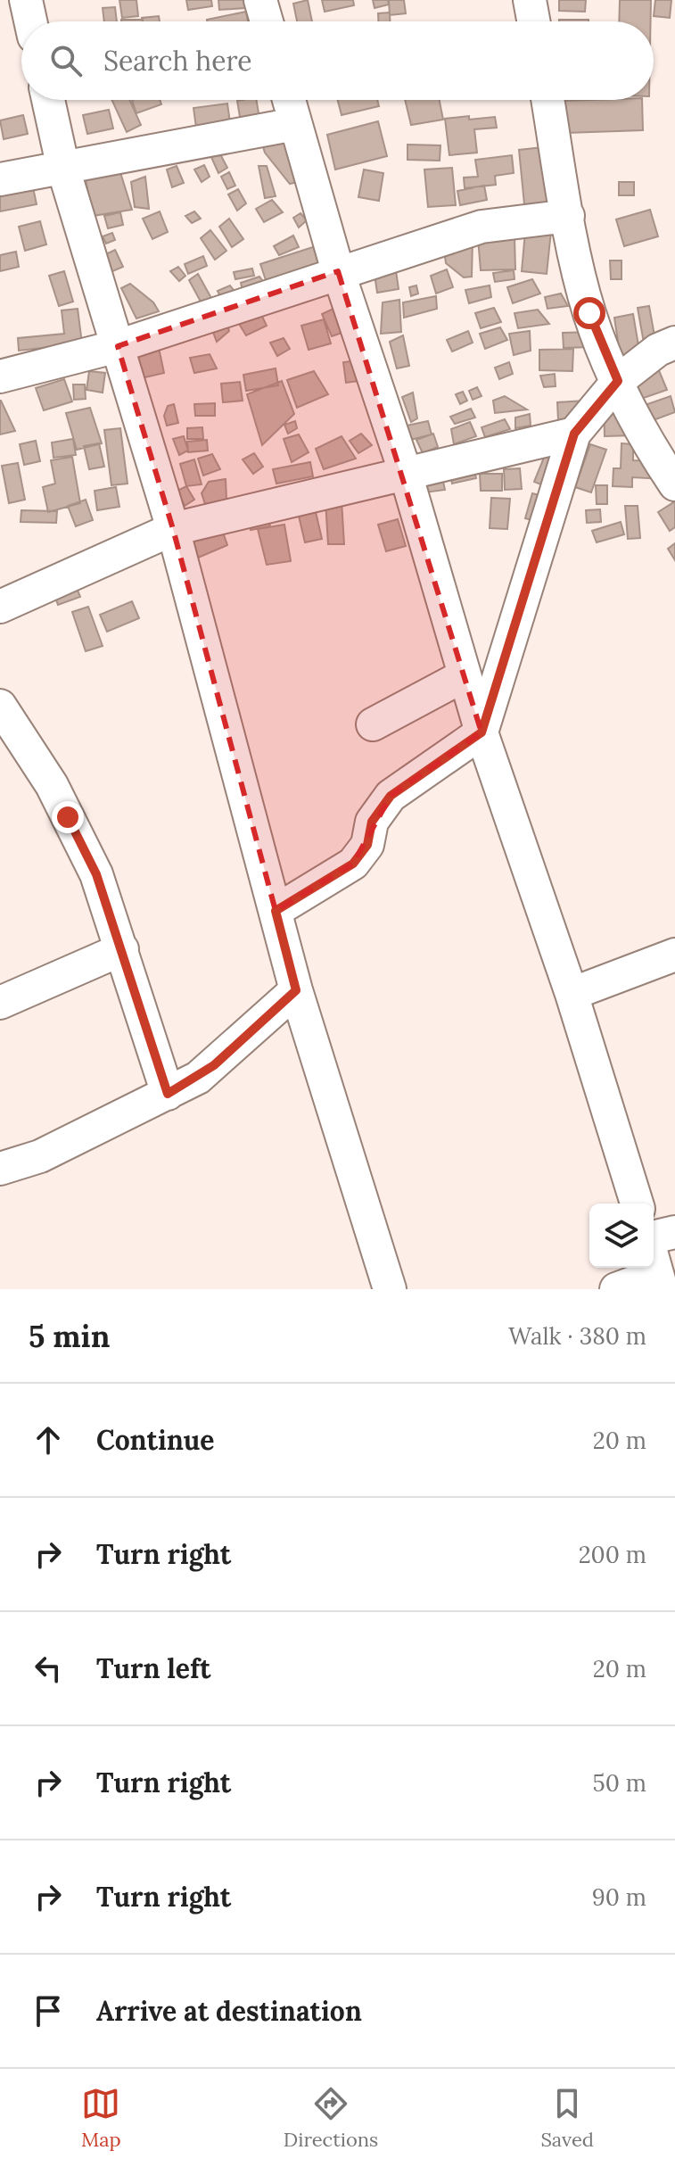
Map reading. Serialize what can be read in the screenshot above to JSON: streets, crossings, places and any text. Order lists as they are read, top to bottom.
{
  "page": {
    "search": "Search here",
    "heading": ["5 min", "Walk · 380 m"],
    "list": [
      ["Continue", "20 m"],
      ["Turn right", "200 m"],
      ["Turn left", "20 m"],
      ["Turn right", "50 m"],
      ["Turn right", "90 m"],
      "Arrive at destination"
    ],
    "nav": ["Map", "Directions", "Saved"]
  }
}
